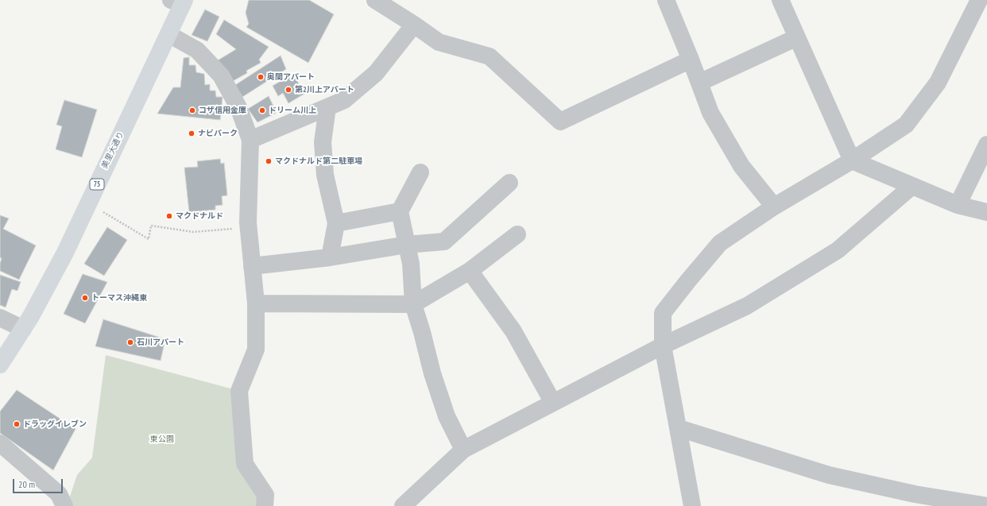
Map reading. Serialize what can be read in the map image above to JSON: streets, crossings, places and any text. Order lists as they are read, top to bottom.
{
  "streets": {
    "main road": ["美里大通り", "75"]
  },
  "parks": ["東公園"],
  "places": [
    "奥間アパート",
    "第2川上アパート",
    "コザ信用金庫",
    "ドリーム川上",
    "ナビパーク",
    "マクドナルド第二駐車場",
    "マクドナルド",
    "トーマス沖縄東",
    "石川アパート",
    "ドラッグイレブン"
  ],
  "scale_bar": "20 m"
}
